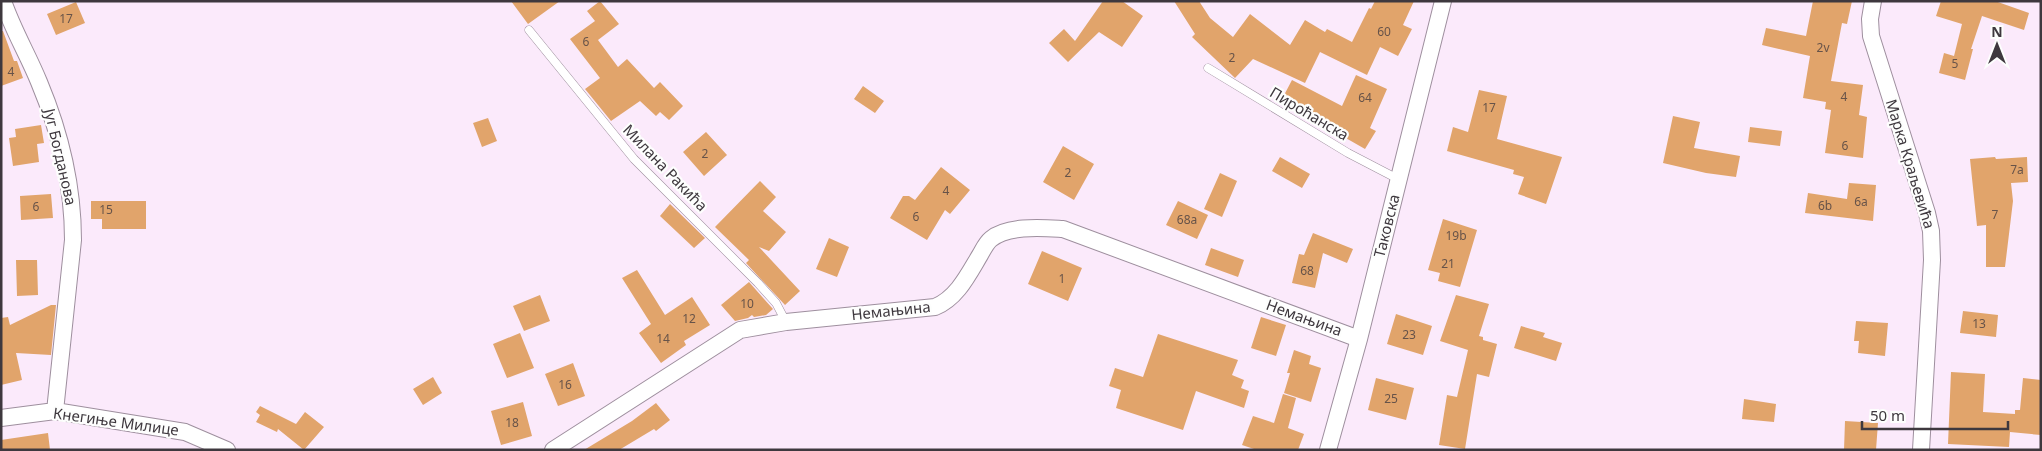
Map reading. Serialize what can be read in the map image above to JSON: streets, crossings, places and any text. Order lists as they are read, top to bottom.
{
  "streets": {
    "street": [
      "Југ Богданова",
      "Марка Краљевића",
      "Таковска",
      "Немањина",
      "Кнегиње Милице"
    ],
    "lane": ["Пироћанска", "Милана Ракића"]
  },
  "crossings": [
    ["Пироћанска", "Таковска"],
    ["Југ Богданова", "Кнегиње Милице"],
    ["Милана Ракића", "Немањина"],
    ["Таковска", "Немањина"]
  ],
  "house_numbers": [
    "17",
    "60",
    "6",
    "2v",
    "2",
    "5",
    "4",
    "4",
    "64",
    "17",
    "6",
    "2",
    "7a",
    "2",
    "4",
    "6a",
    "6b",
    "6",
    "15",
    "7",
    "6",
    "68a",
    "19b",
    "21",
    "68",
    "1",
    "10",
    "12",
    "13",
    "23",
    "14",
    "16",
    "25",
    "18"
  ],
  "scale_bar": "50 m",
  "north": "top"
}
